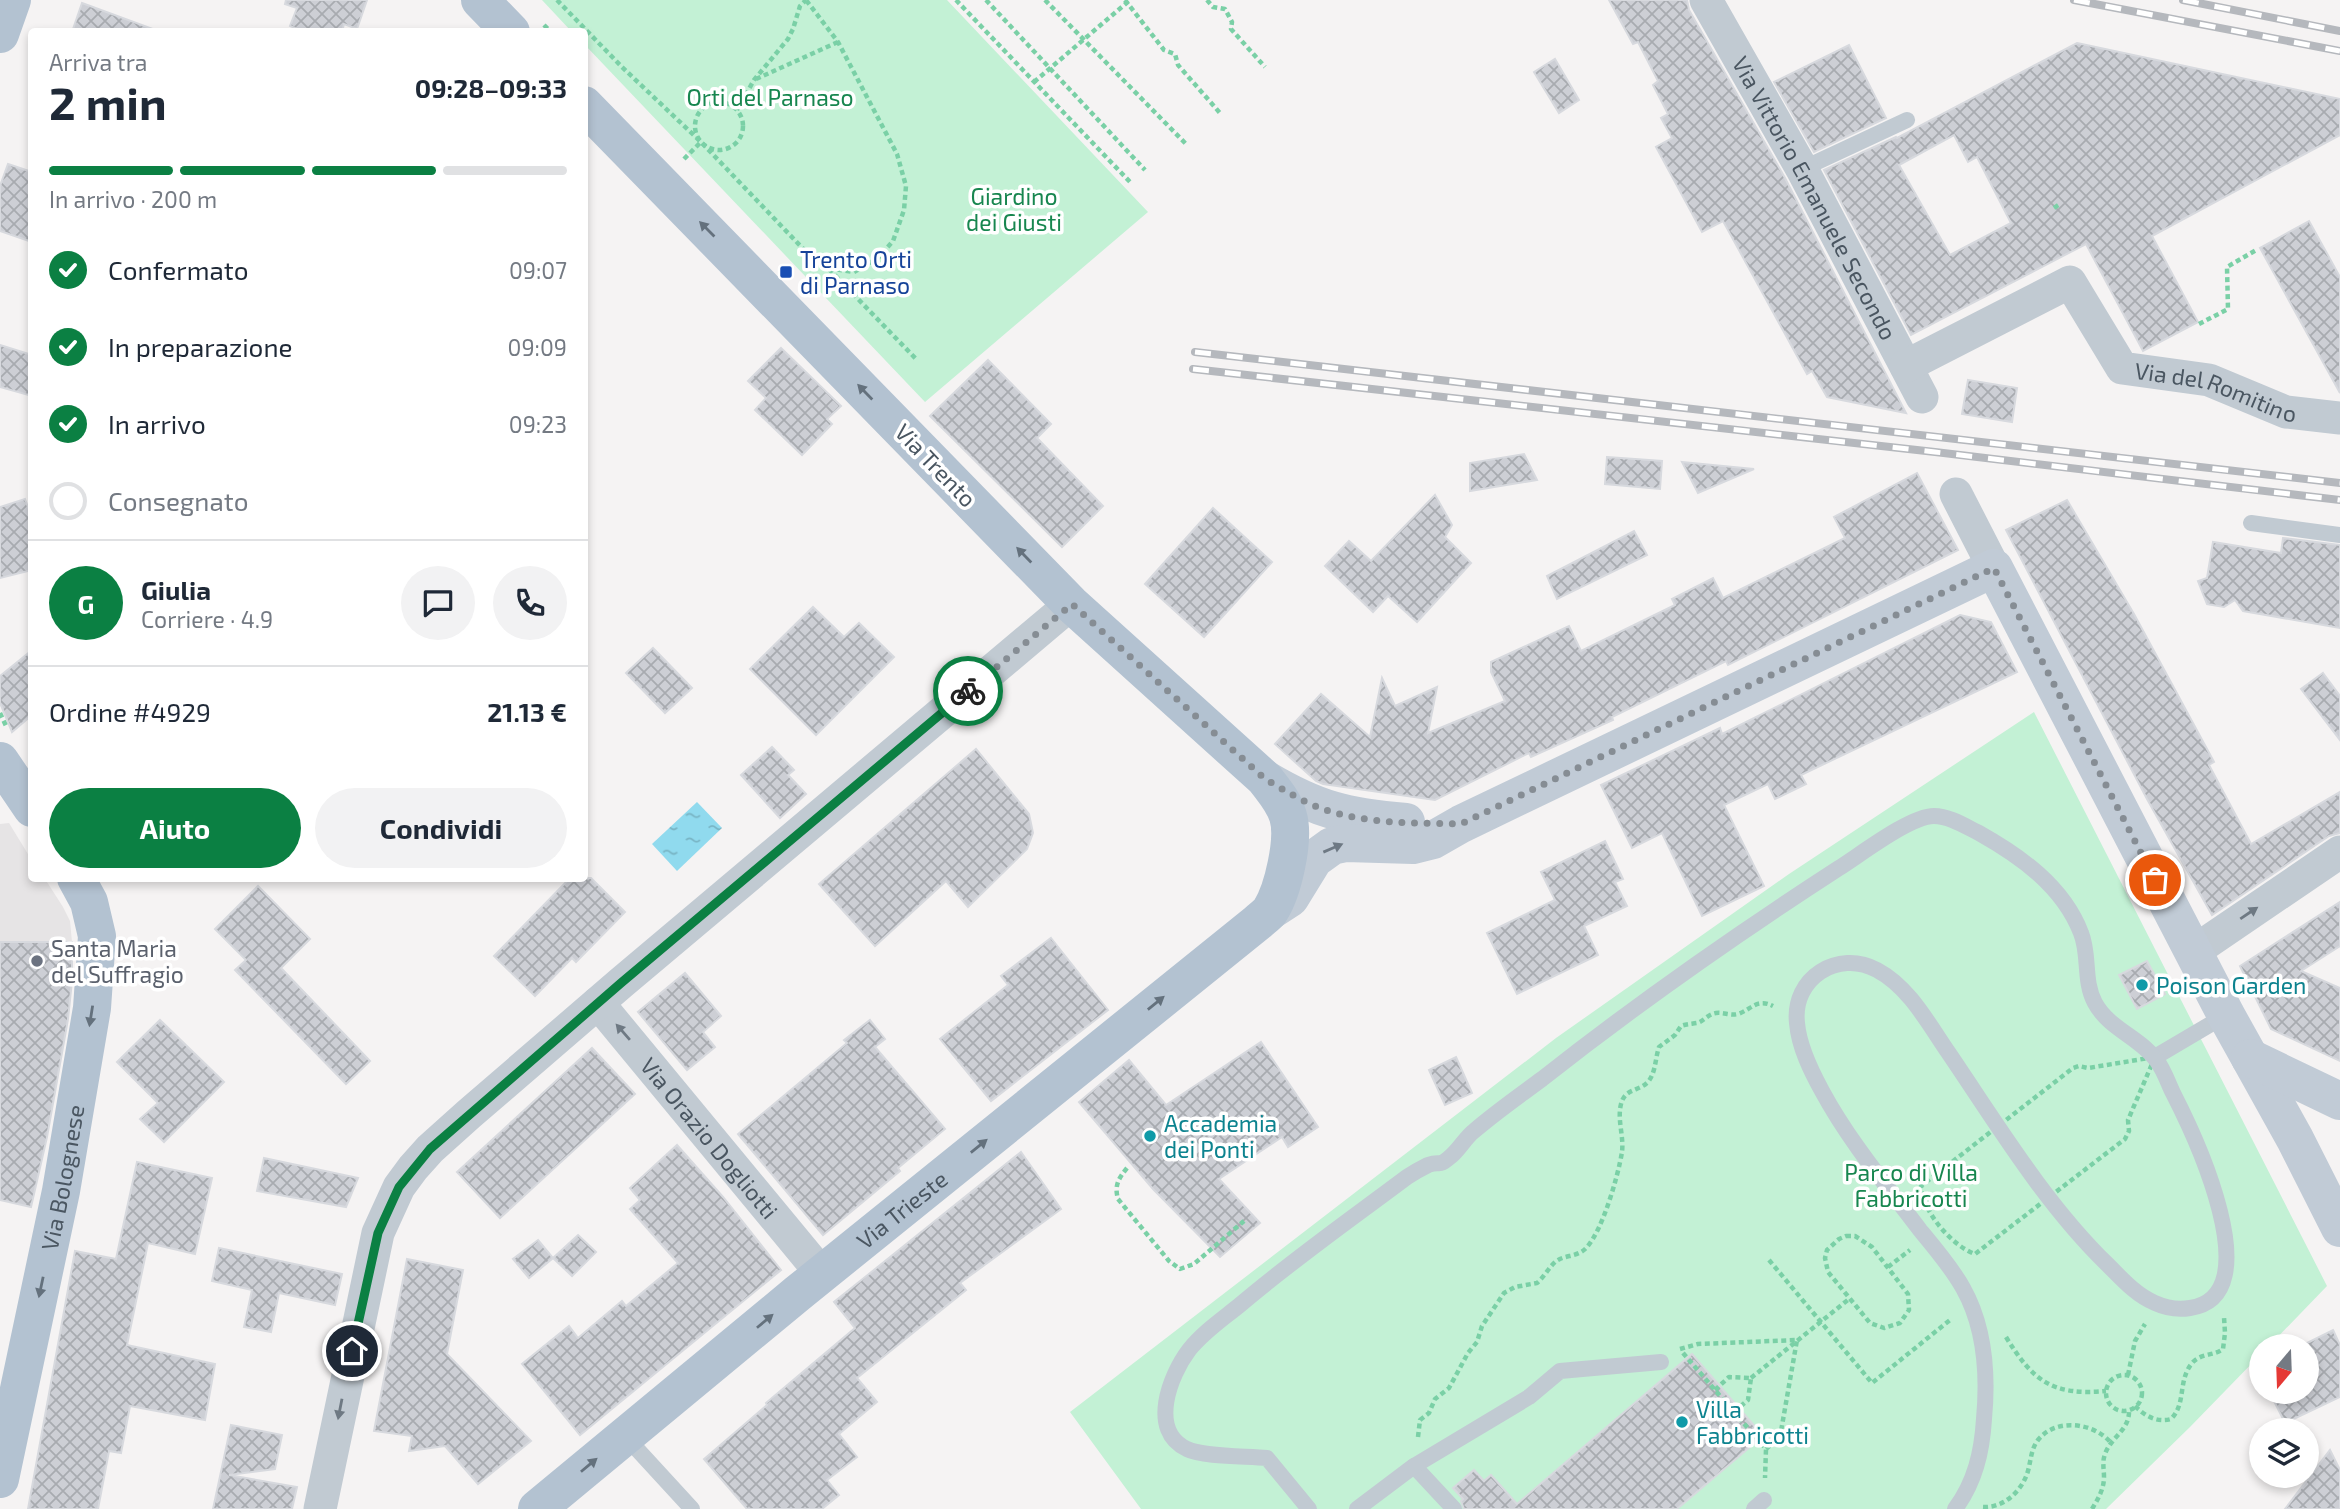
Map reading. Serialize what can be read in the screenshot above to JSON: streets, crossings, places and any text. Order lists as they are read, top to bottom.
{
  "streets": {
    "main road": ["Via Trento", "Via Bolognese", "Via Trieste"],
    "street": ["Via Vittorio Emanuele Secondo", "Via del Romitino", "Via Orazio Dogliotti"]
  },
  "crossings": [
    ["Via Vittorio Emanuele Secondo", "Via del Romitino"],
    ["Via Trento", "Via Trieste"],
    ["Via Orazio Dogliotti", "Via Trieste"]
  ],
  "one_way": [
    "Via Trento",
    "Via Orazio Dogliotti",
    "Via Bolognese",
    "Via Trieste"
  ],
  "parks": ["Orti del Parnaso", "Giardino dei Giusti", "Parco di Villa Fabbricotti"],
  "places": {
    "transit": ["Trento Orti di Parnaso"],
    "other": [
      "Santa Maria del Suffragio",
      "Poison Garden",
      "Accademia dei Ponti",
      "Villa Fabbricotti"
    ]
  },
  "north": "bottom",
  "page": {
    "heading": ["2 min", "Arriva tra", "09:28–09:33"],
    "panel": [
      "Giulia",
      "Corriere · 4.9",
      "Ordine #4929",
      "21.13 €"
    ],
    "bar": "In arrivo · 200 m",
    "list": [
      ["Confermato", "09:07"],
      ["In preparazione", "09:09"],
      ["In arrivo", "09:23"],
      "Consegnato"
    ],
    "round": "G",
    "buttons": ["Aiuto", "Condividi"]
  }
}
